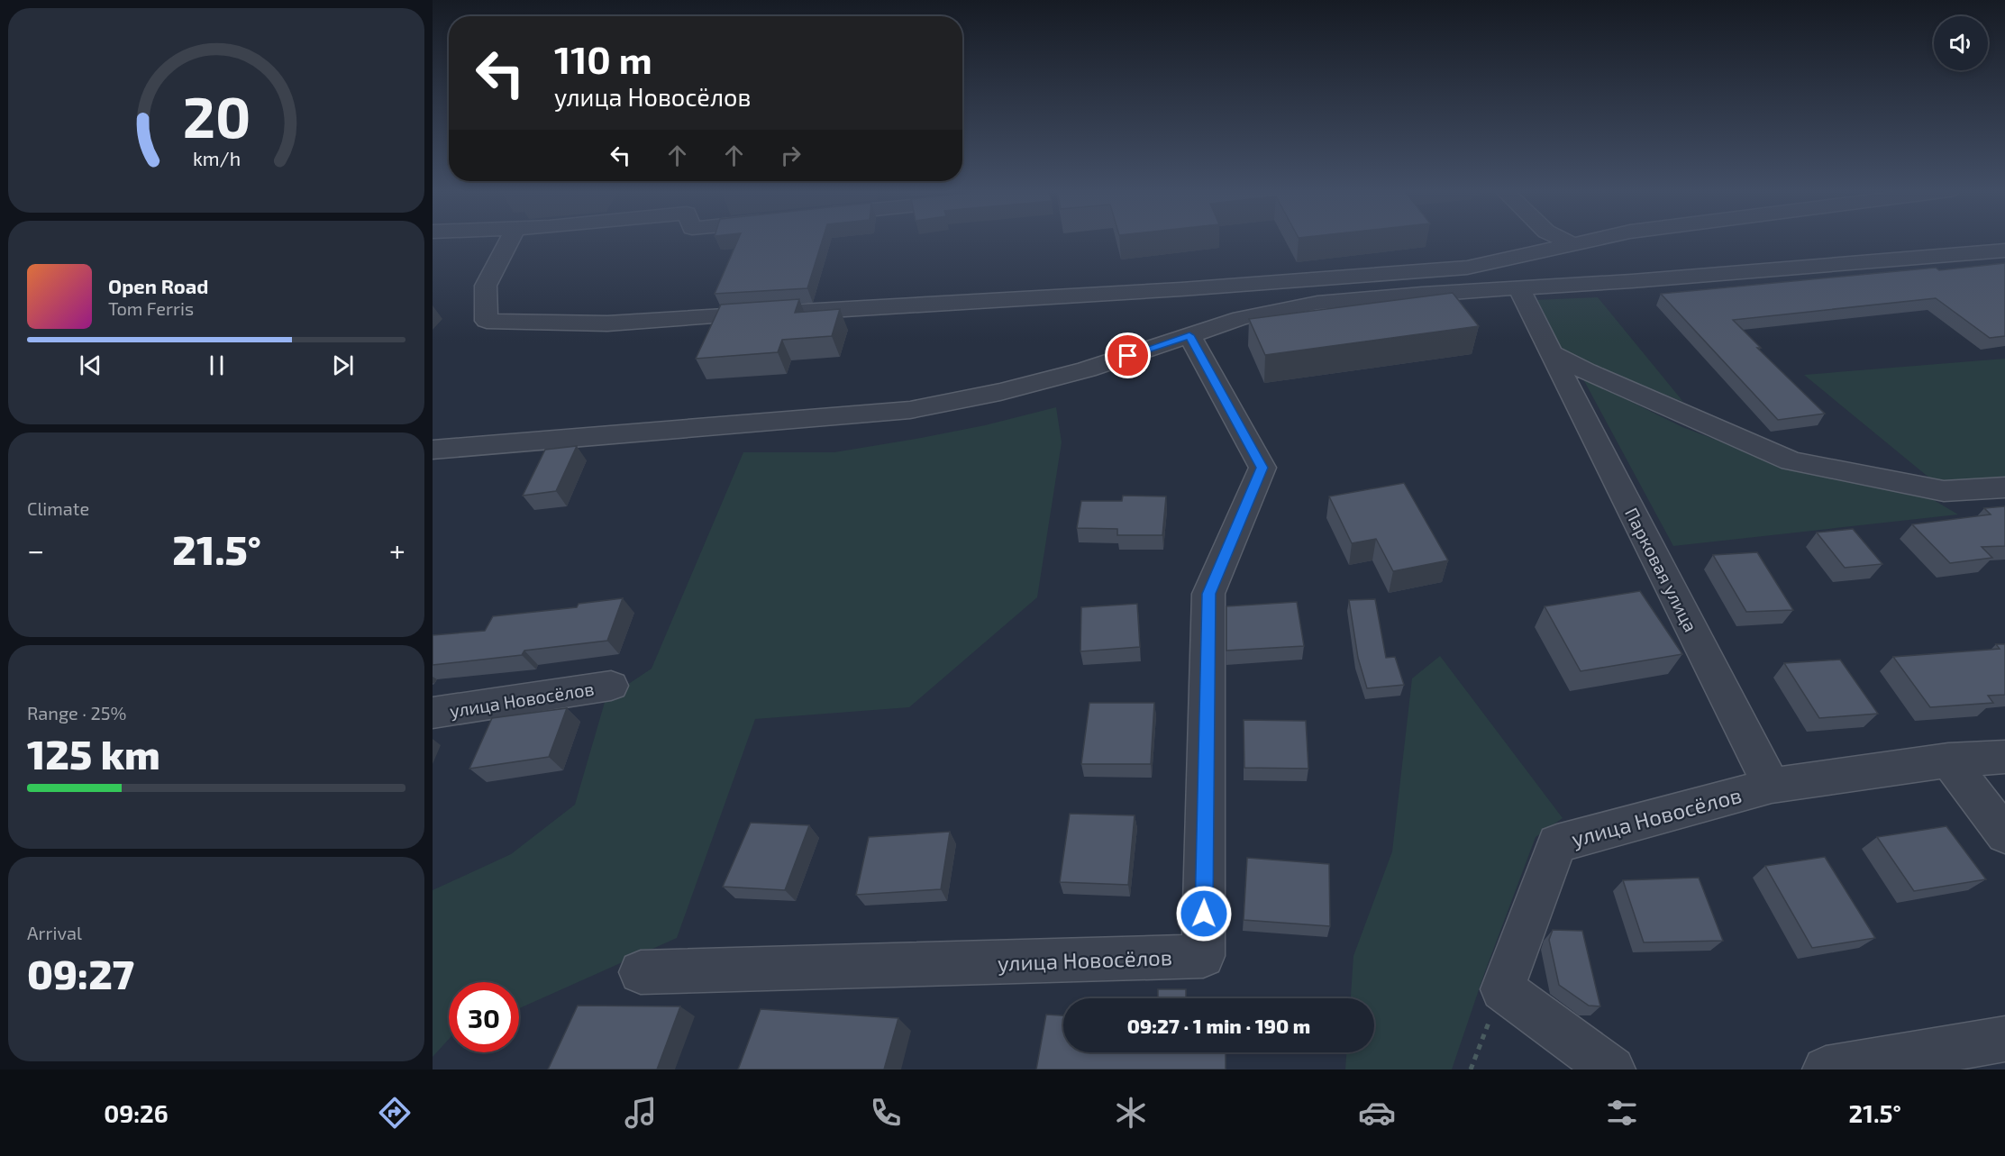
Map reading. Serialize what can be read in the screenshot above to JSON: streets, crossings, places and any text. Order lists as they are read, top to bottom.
{
  "streets": {
    "street": ["Парковая улица", "улица Новосёлов"]
  },
  "crossings": [
    ["Парковая улица", "улица Новосёлов"]
  ],
  "page": {
    "turn": ["110 m", "улица Новосёлов"],
    "song": ["Open Road", "Tom Ferris"],
    "tile": [
      "Climate",
      ["Range · 25%", "125 km"],
      ["Arrival", "09:27"]
    ],
    "heat": ["−", "21.5°", "+"],
    "limit": "30",
    "trip": "09:27 · 1 min · 190 m",
    "tabs": ["09:26", "21.5°"],
    "gauge": ["20", "km/h"]
  }
}
